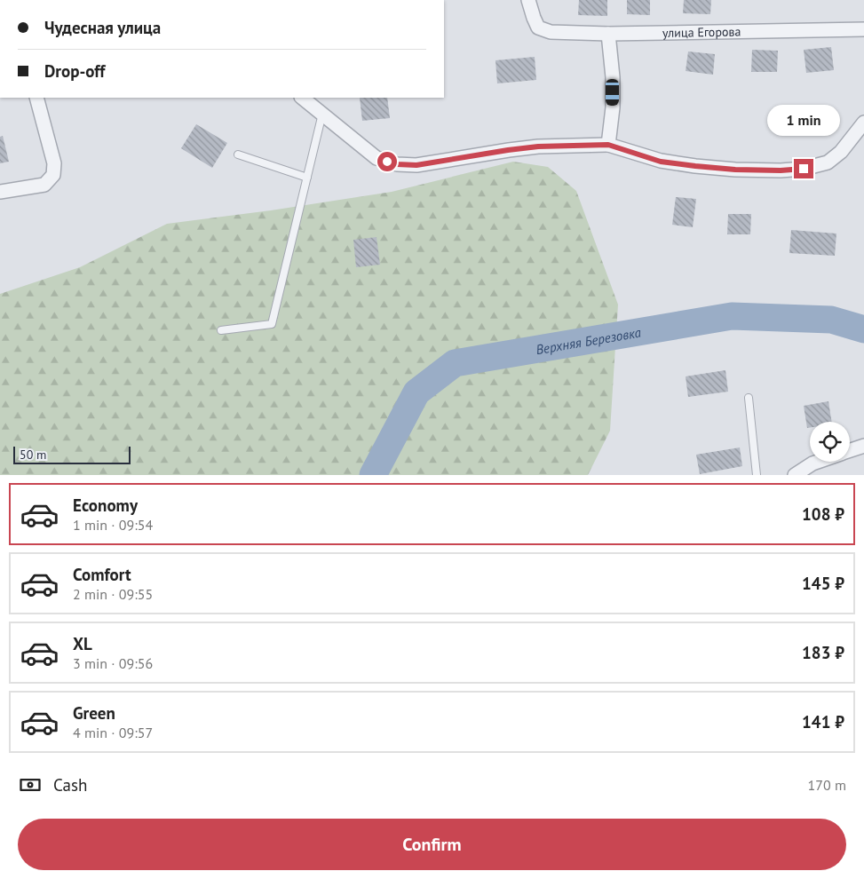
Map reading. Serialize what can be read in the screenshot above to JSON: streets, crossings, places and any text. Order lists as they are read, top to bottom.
{
  "streets": {
    "street": ["улица Егорова"]
  },
  "water": ["Верхняя Березовка"],
  "scale_bar": "50 m",
  "page": {
    "banner": ["Чудесная улица", "Drop-off"],
    "bubble": "1 min",
    "scale": "50 m",
    "list": [
      {
        "name": "Economy",
        "note": "1 min · 09:54",
        "value": "108 ₽"
      },
      {
        "name": "Comfort",
        "note": "2 min · 09:55",
        "value": "145 ₽"
      },
      {
        "name": "XL",
        "note": "3 min · 09:56",
        "value": "183 ₽"
      },
      {
        "name": "Green",
        "note": "4 min · 09:57",
        "value": "141 ₽"
      }
    ],
    "pay": ["Cash", "170 m"],
    "buttons": "Confirm"
  }
}
